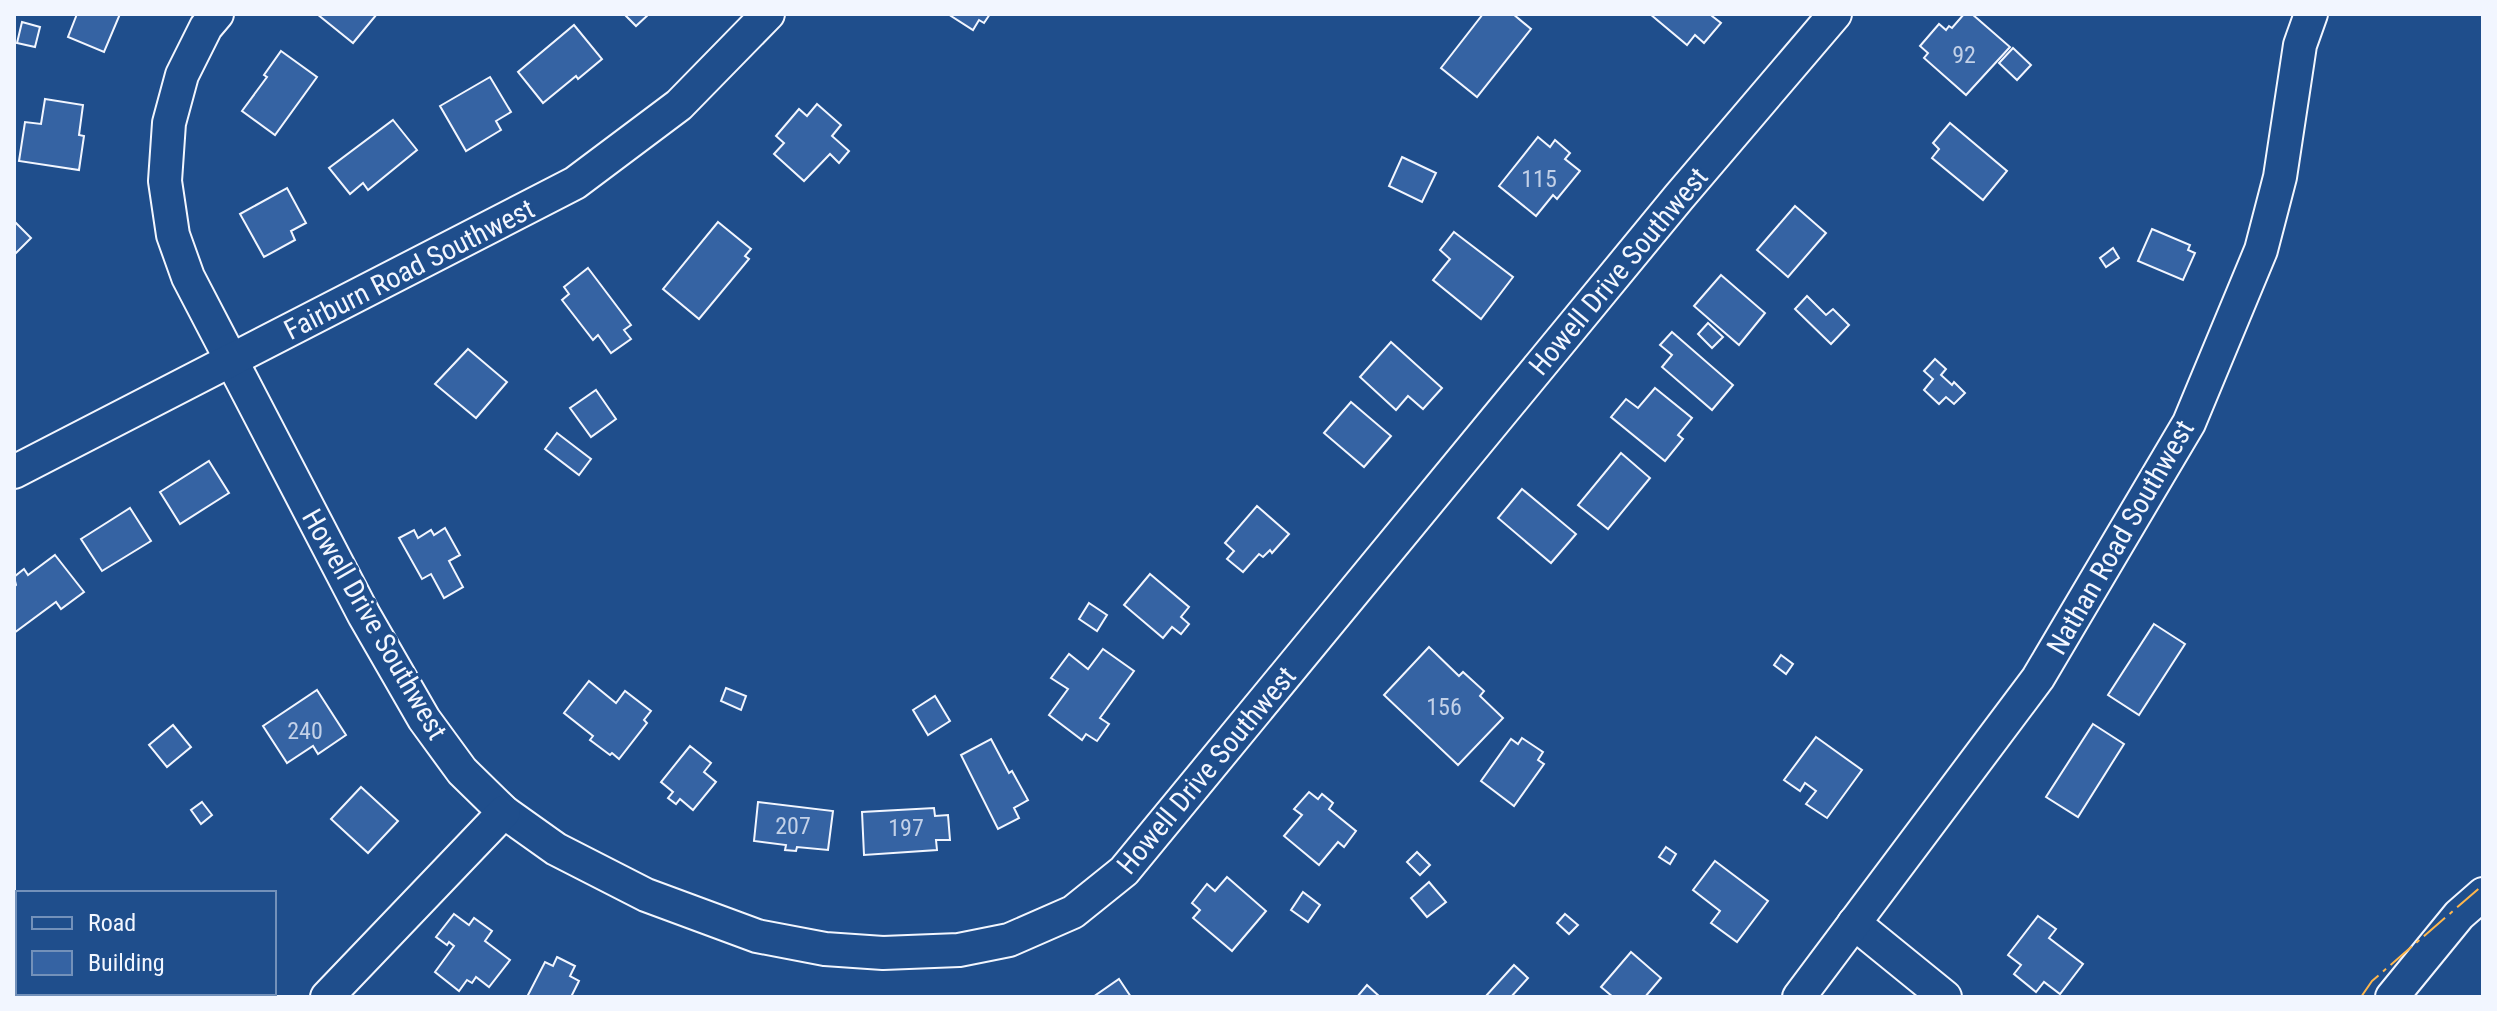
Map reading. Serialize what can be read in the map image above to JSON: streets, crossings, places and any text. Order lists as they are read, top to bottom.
{
  "streets": {
    "street": ["Fairburn Road Southwest", "Howell Drive Southwest", "Nathan Road Southwest"]
  },
  "crossings": [
    ["Fairburn Road Southwest", "Howell Drive Southwest"]
  ],
  "house_numbers": [
    "92",
    "115",
    "156",
    "240",
    "207",
    "197"
  ],
  "legend": ["Road", "Building"]
}
